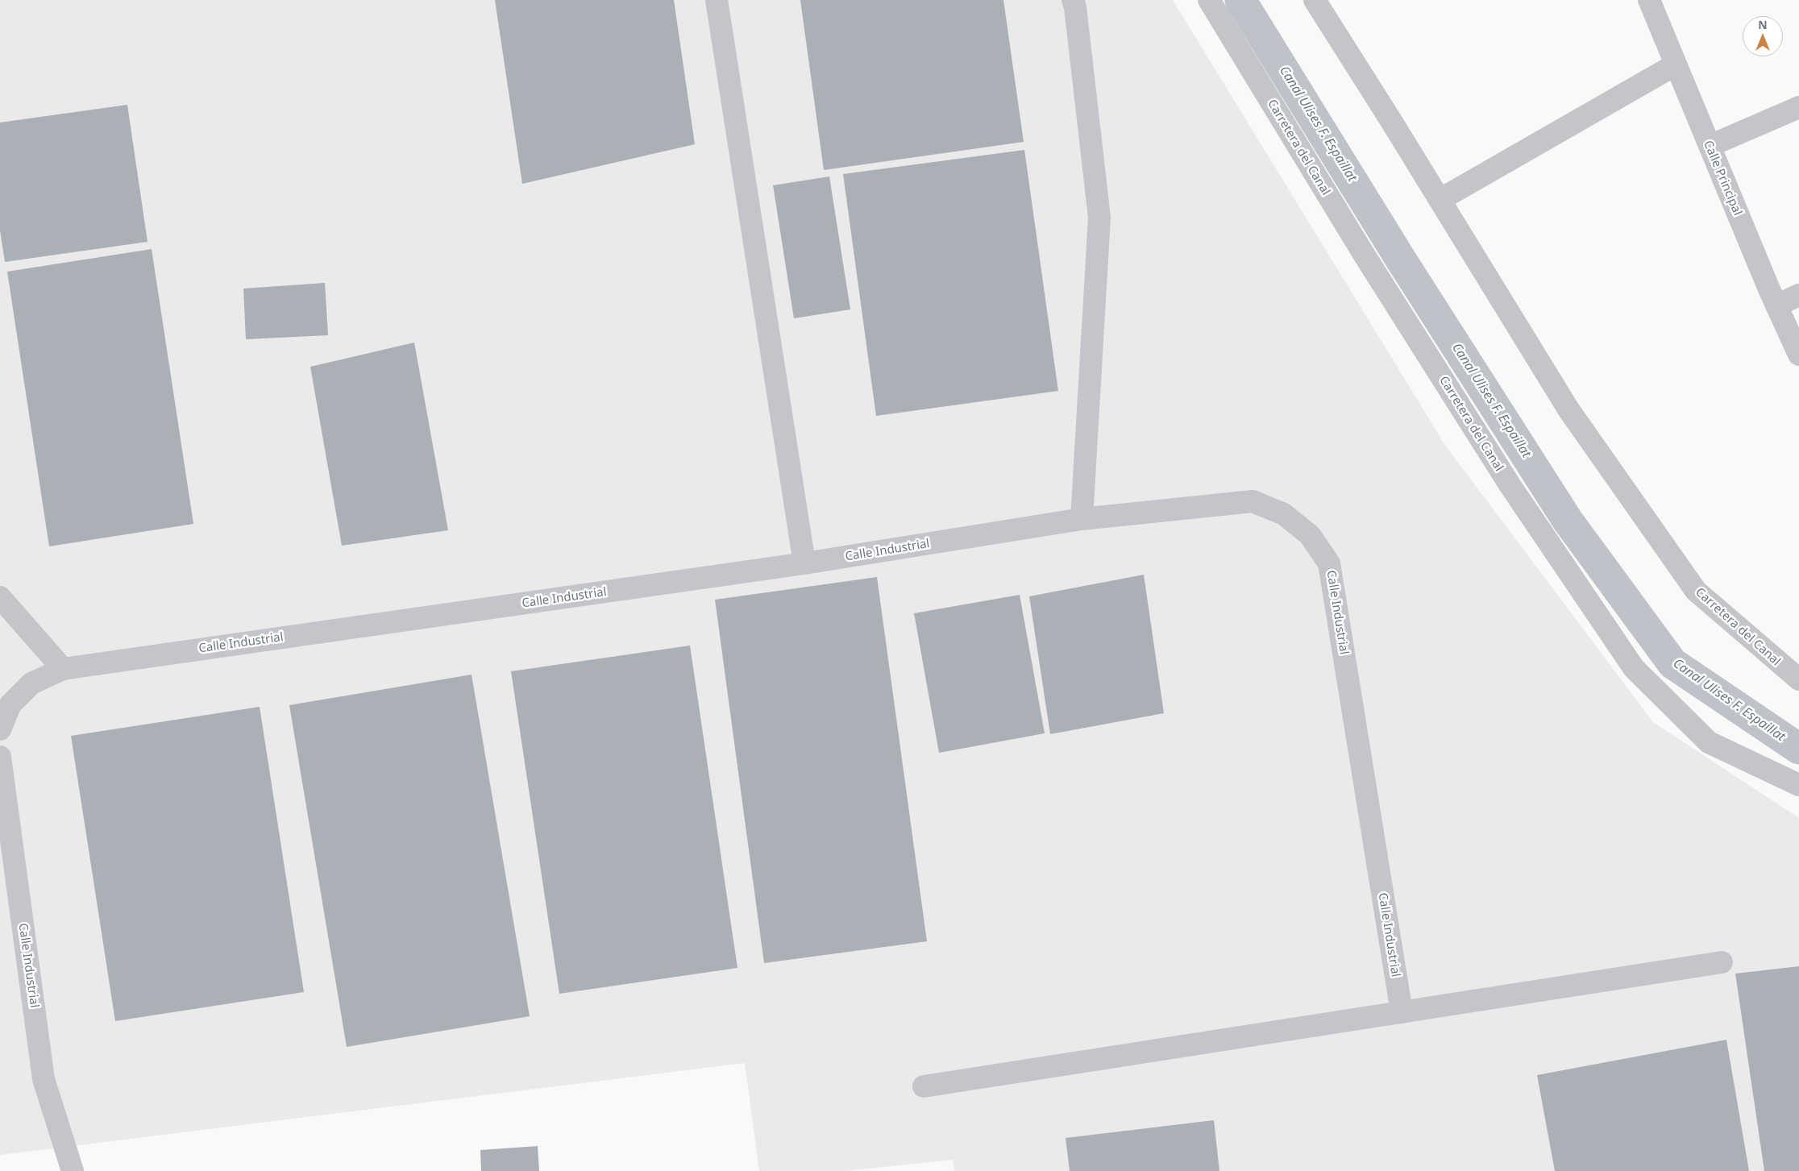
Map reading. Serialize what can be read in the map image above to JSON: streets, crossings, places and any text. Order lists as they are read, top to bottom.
{
  "streets": {
    "street": ["Carretera del Canal", "Calle Principal", "Calle Industrial"]
  },
  "water": ["Canal Ulises F. Espaillat"],
  "north": "top"
}
